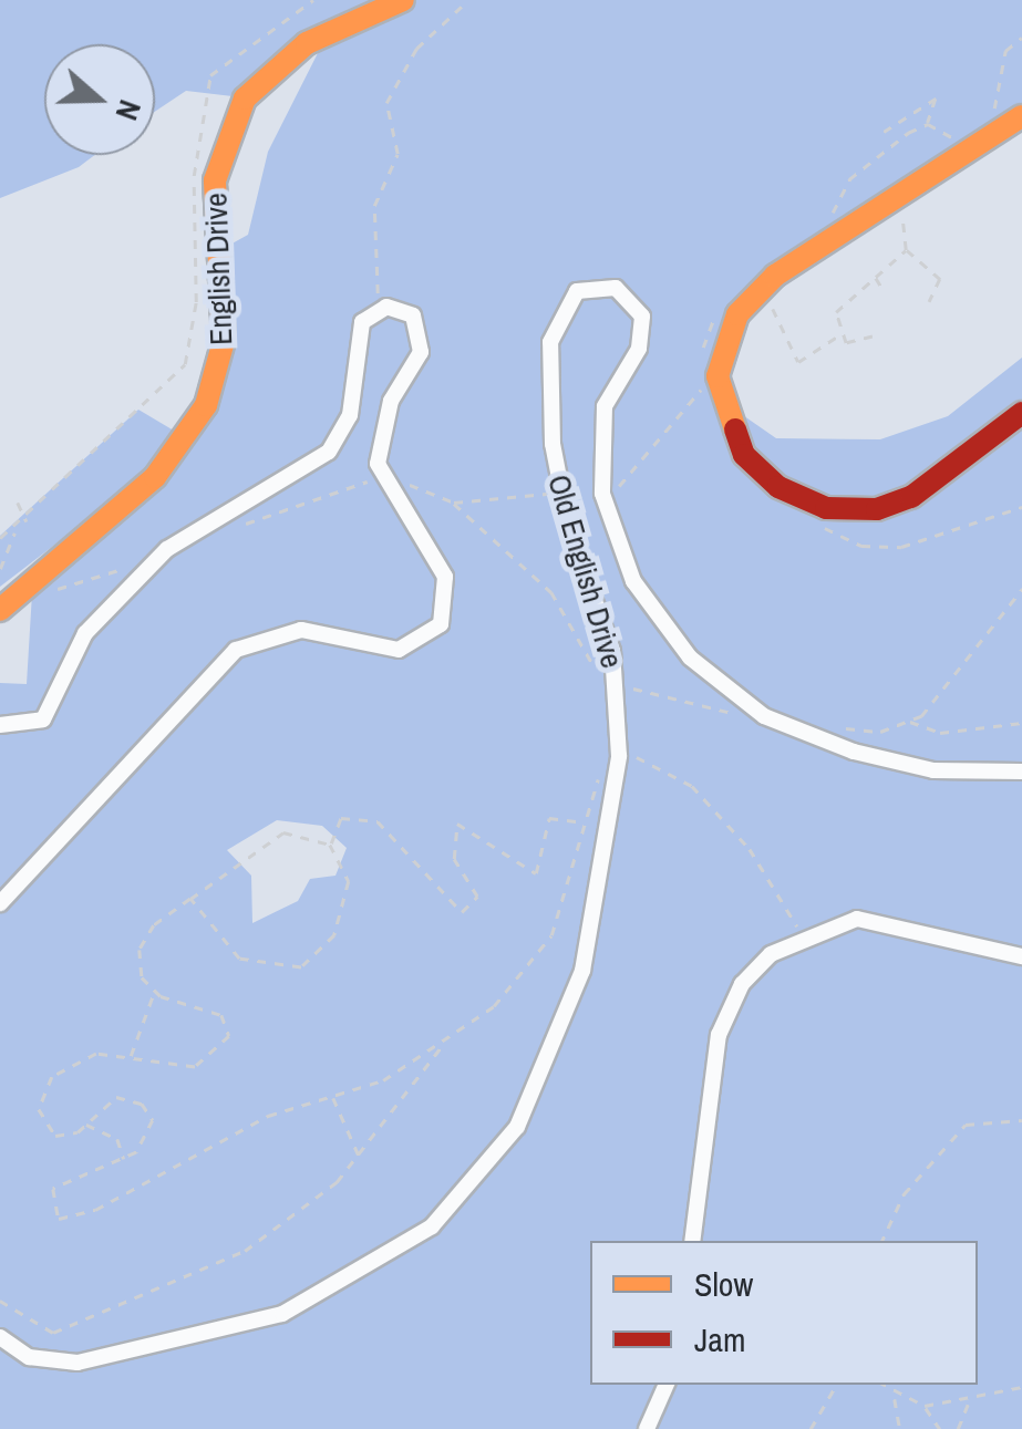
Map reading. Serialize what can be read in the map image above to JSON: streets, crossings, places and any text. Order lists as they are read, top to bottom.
{
  "streets": {
    "street": ["English Drive", "Old English Drive"]
  },
  "legend": ["Slow", "Jam"],
  "north": "right"
}
